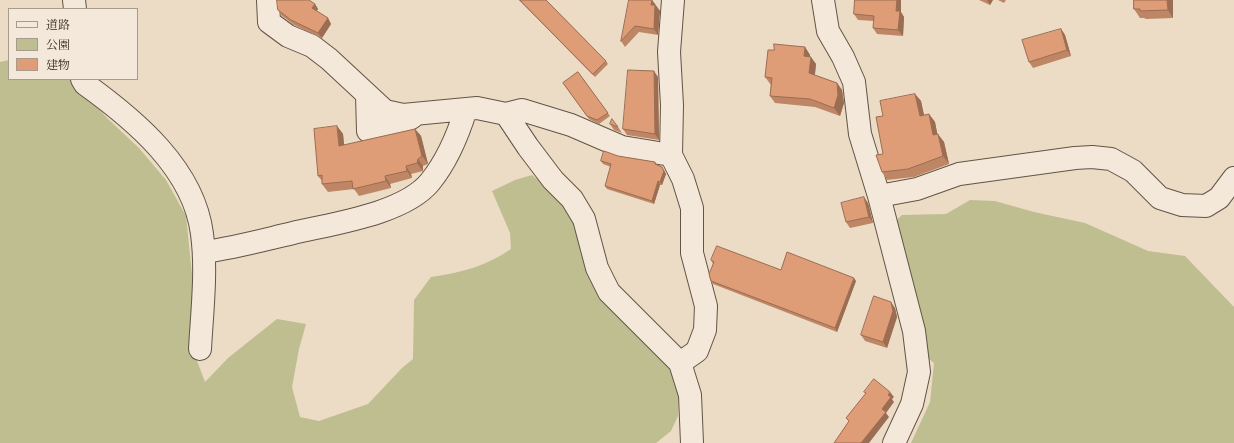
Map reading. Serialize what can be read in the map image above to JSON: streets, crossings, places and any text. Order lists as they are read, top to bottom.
{
  "legend": ["道路", "公園", "建物"]
}
